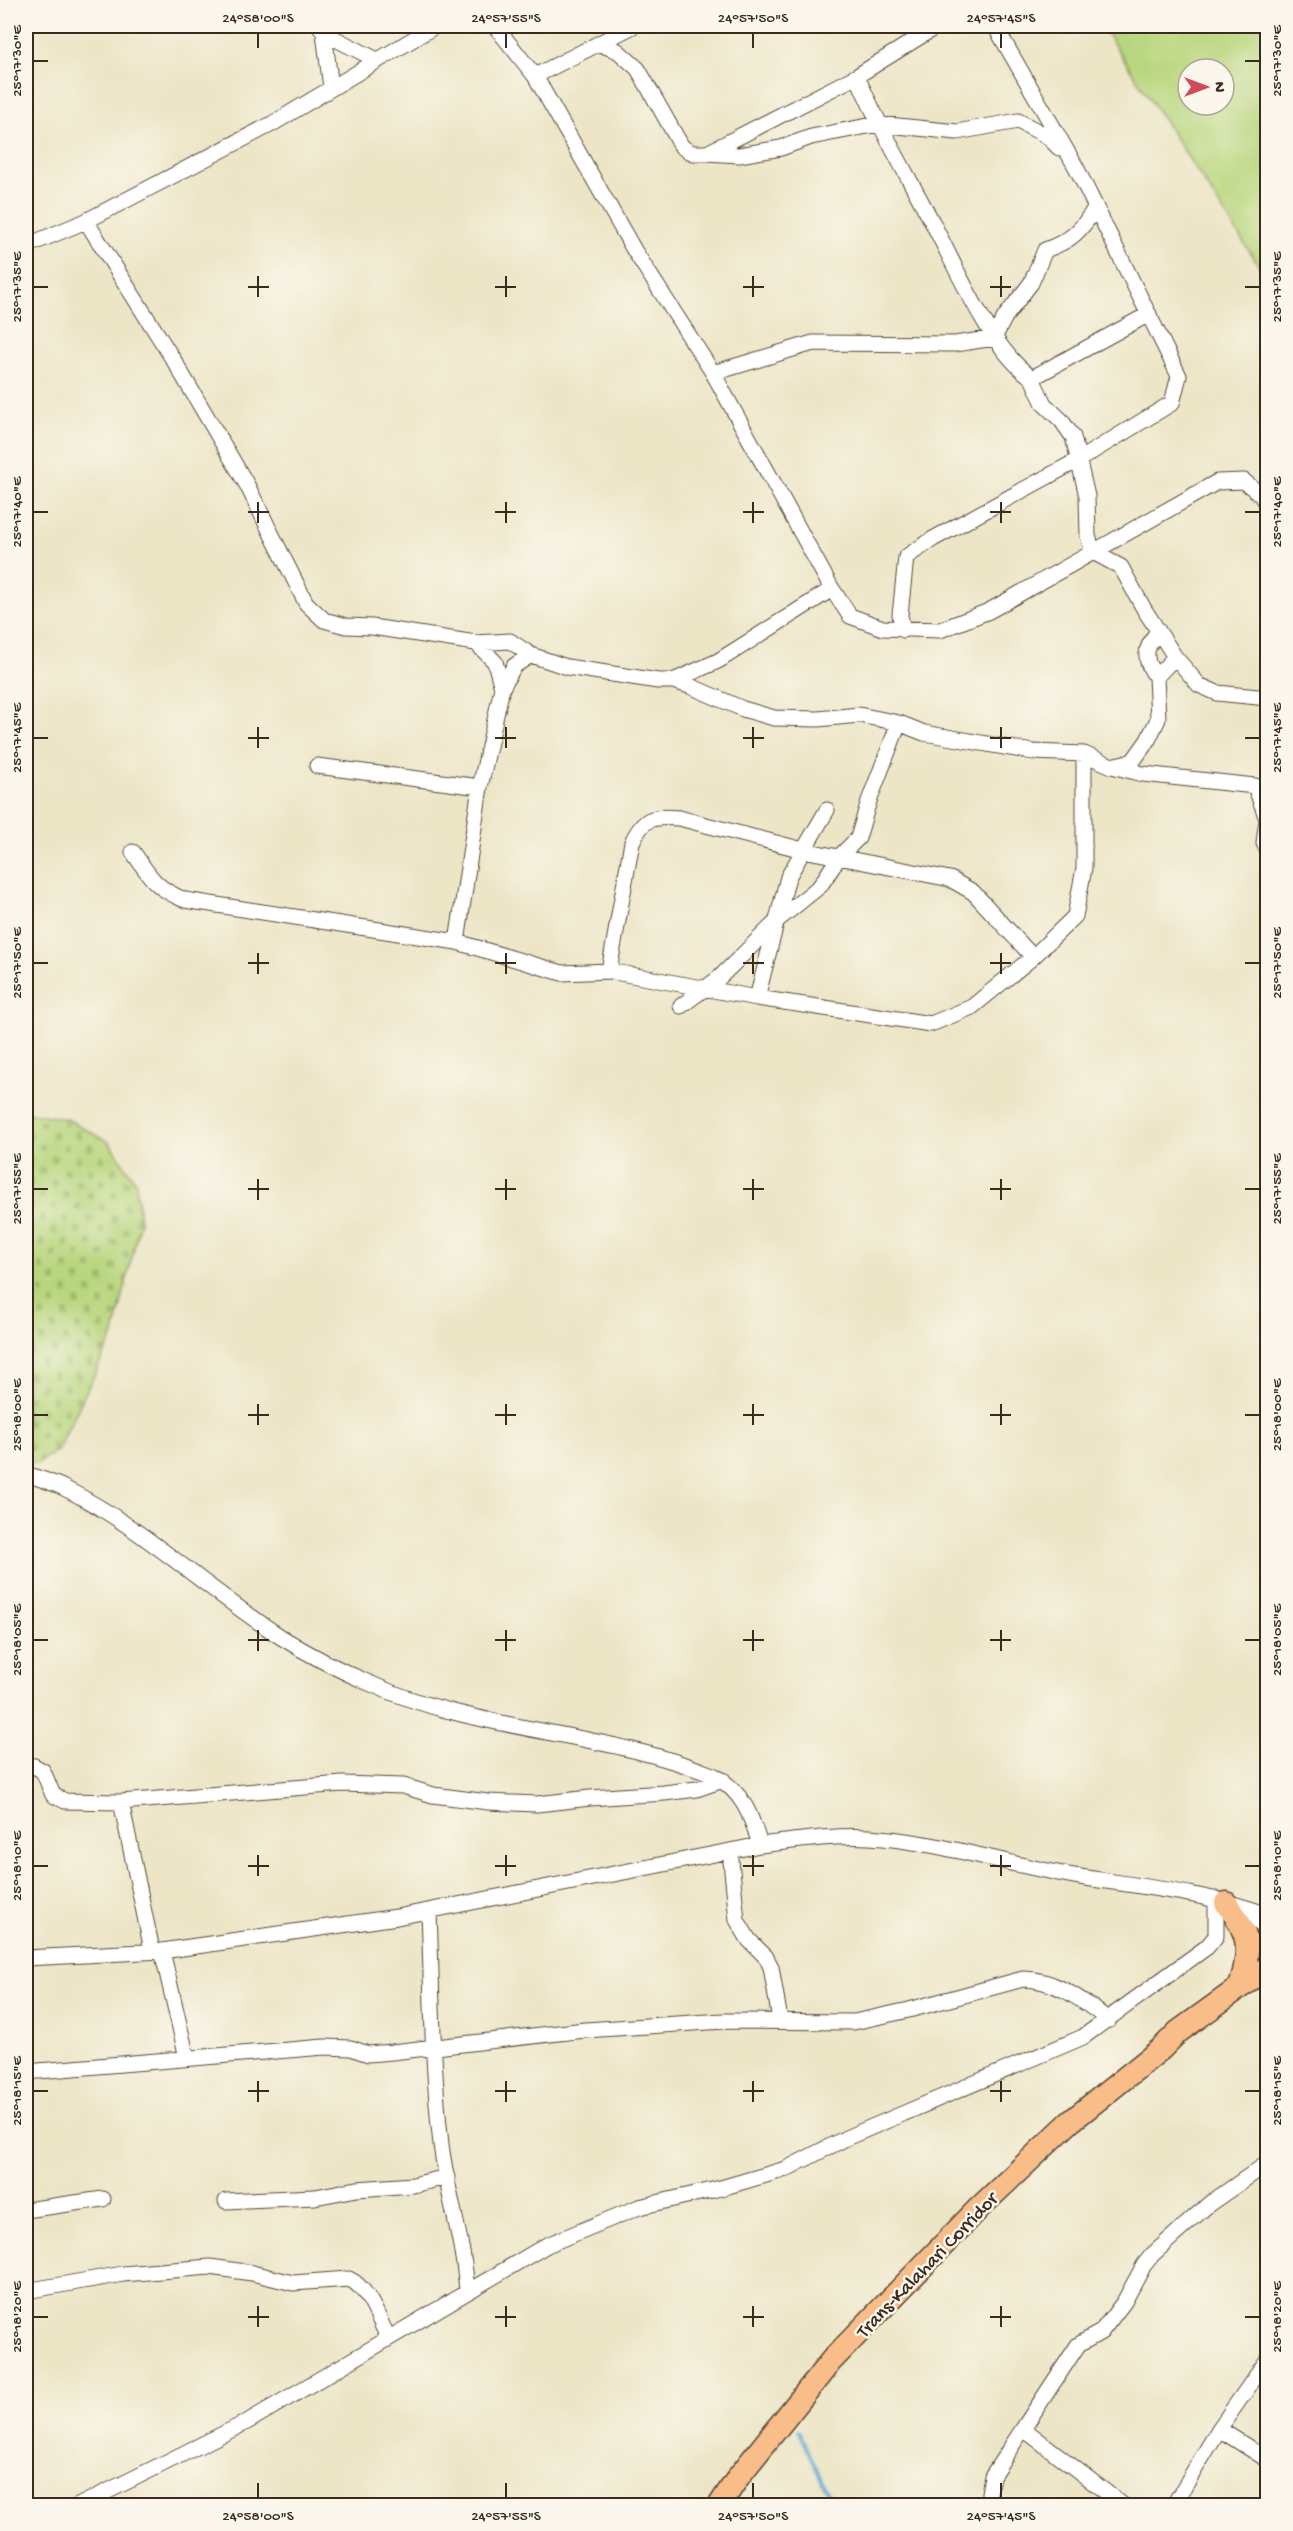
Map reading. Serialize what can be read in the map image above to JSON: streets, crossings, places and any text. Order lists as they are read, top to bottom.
{
  "streets": {
    "highway": ["Trans-Kalahari Corridor"]
  },
  "north": "right",
  "coordinates": [
    "24°58'00\"S",
    "24°57'55\"S",
    "24°57'50\"S",
    "24°57'45\"S",
    "25°17'30\"E",
    "25°17'35\"E",
    "25°17'40\"E",
    "25°17'45\"E",
    "25°17'50\"E",
    "25°17'55\"E",
    "25°18'00\"E",
    "25°18'05\"E",
    "25°18'10\"E",
    "25°18'15\"E",
    "25°18'20\"E"
  ]
}
